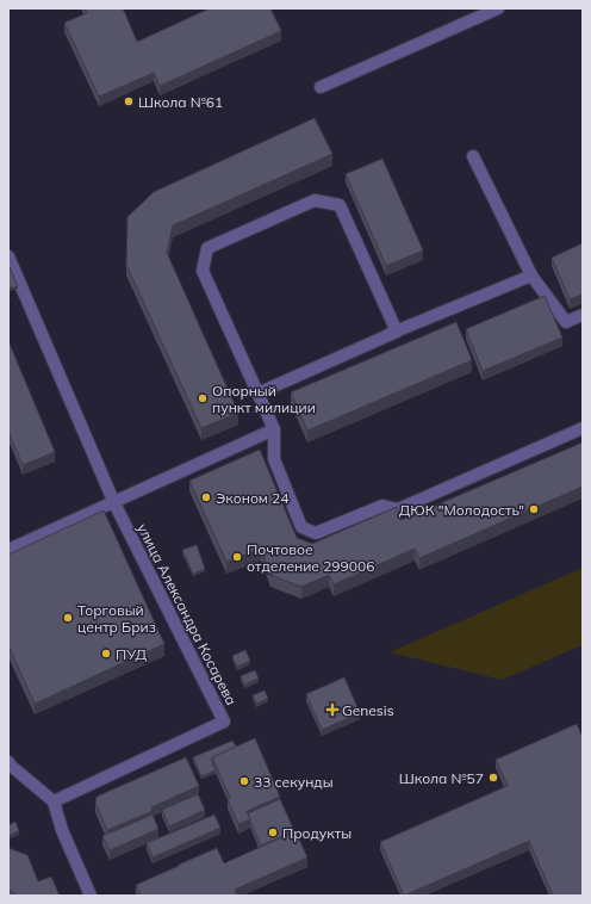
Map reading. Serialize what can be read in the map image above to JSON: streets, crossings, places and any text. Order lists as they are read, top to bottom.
{
  "streets": {
    "street": ["улица Александра Косарева"]
  },
  "places": {
    "other": [
      "Школа №61",
      "Опорный пункт милиции",
      "Эконом 24",
      "ДЮК \"Молодость\"",
      "Почтовое отделение 299006",
      "Торговый центр Бриз",
      "ПУД",
      "Школа №57",
      "33 секунды",
      "Продукты"
    ],
    "health": ["Genesis"]
  }
}
